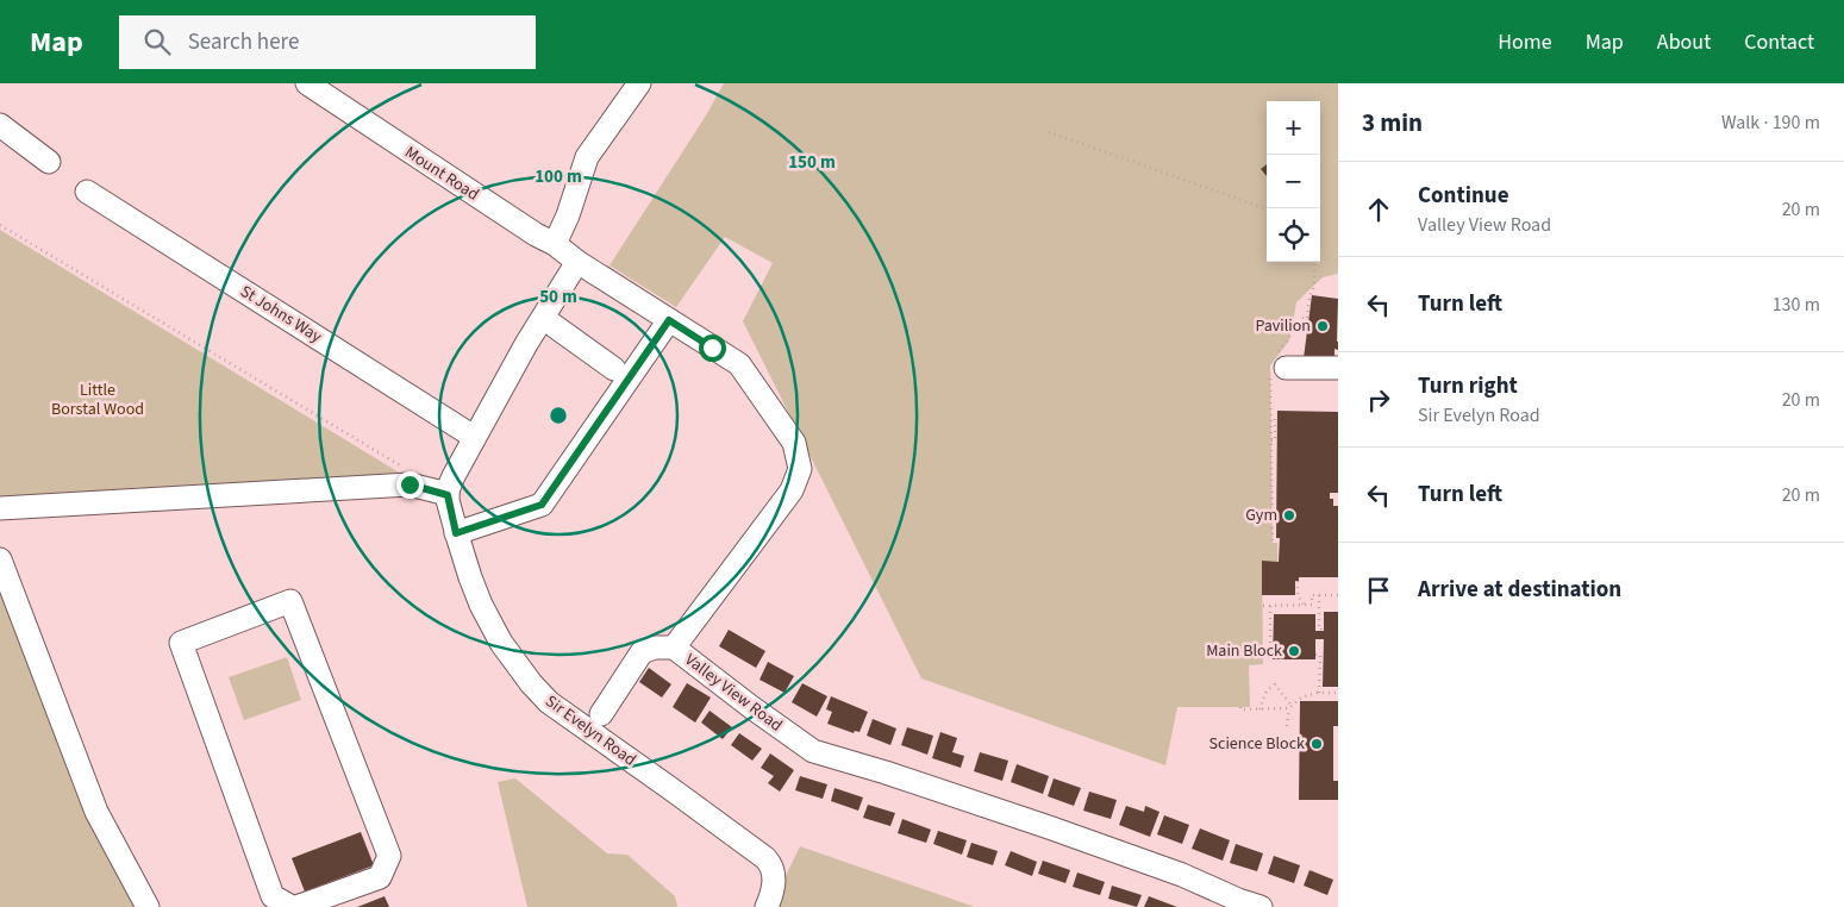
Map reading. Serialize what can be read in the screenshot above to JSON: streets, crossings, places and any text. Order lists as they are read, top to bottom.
{
  "streets": {
    "street": [
      "Mount Road",
      "St Johns Way",
      "Valley View Road",
      "Sir Evelyn Road"
    ]
  },
  "crossings": [
    ["Mount Road", "Valley View Road"]
  ],
  "parks": ["Little Borstal Wood"],
  "places": [
    "Pavilion",
    "Gym",
    "Main Block",
    "Science Block"
  ],
  "page": {
    "header": "Map",
    "search": "Search here",
    "nav": [
      "Home",
      "Map",
      "About",
      "Contact"
    ],
    "heading": ["3 min", "Walk · 190 m"],
    "map_buttons": ["+", "−"],
    "list": [
      ["Continue", "Valley View Road", "20 m"],
      ["Turn left", "130 m"],
      ["Turn right", "Sir Evelyn Road", "20 m"],
      ["Turn left", "20 m"],
      "Arrive at destination"
    ]
  },
  "rings": ["150 m", "100 m", "50 m"]
}
